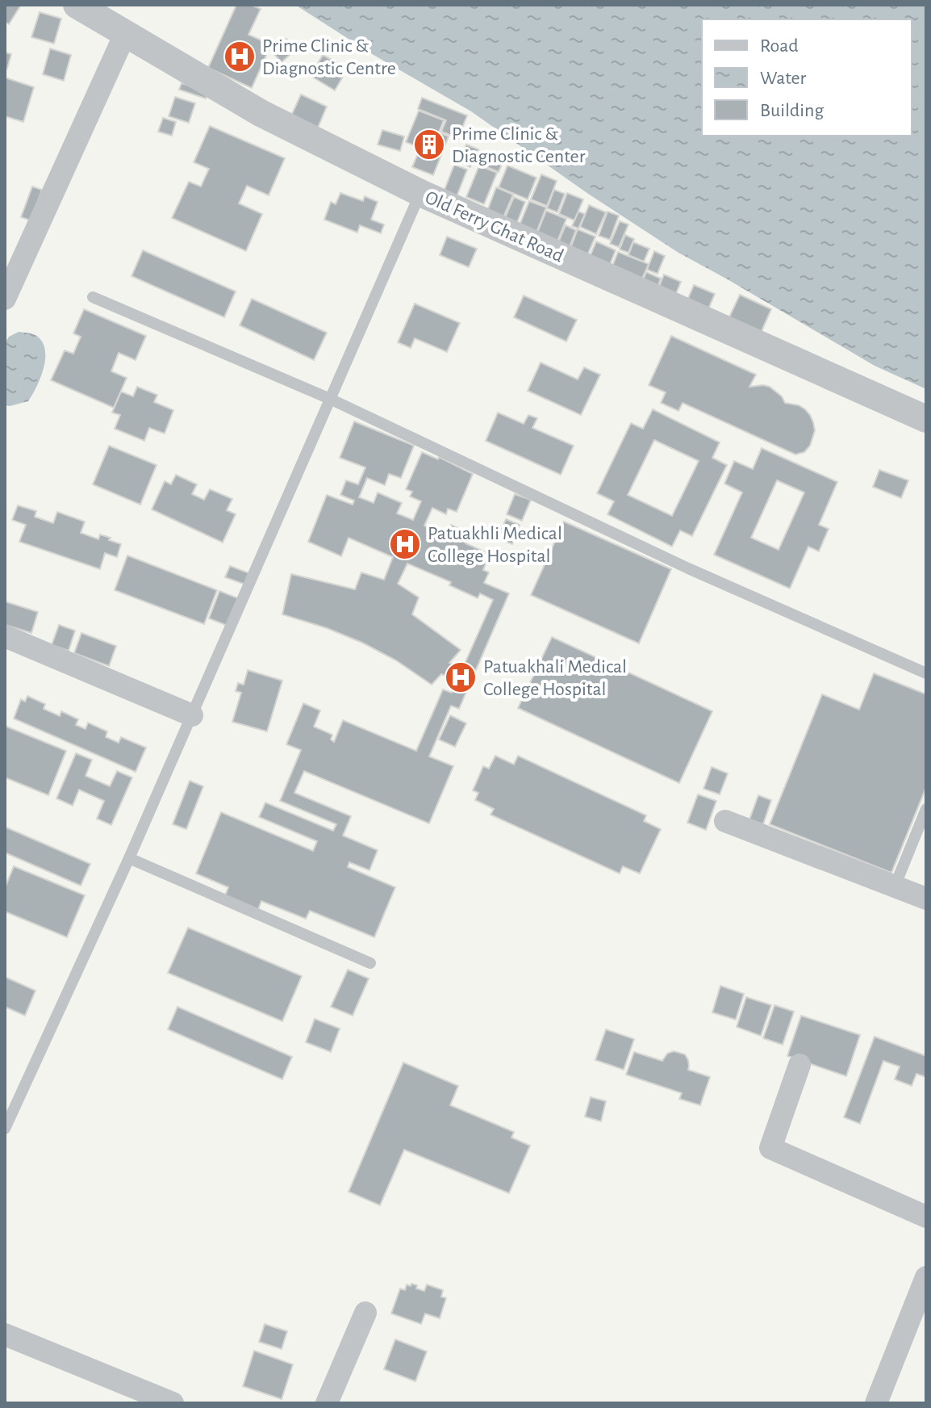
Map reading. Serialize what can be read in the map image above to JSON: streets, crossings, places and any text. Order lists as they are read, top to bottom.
{
  "streets": {
    "street": ["Old Ferry Ghat Road"]
  },
  "places": {
    "hospital": ["Prime Clinic & Diagnostic Centre", "Patuakhli Medical College Hospital", "Patuakhali Medical College Hospital"],
    "building": ["Prime Clinic & Diagnostic Center"]
  },
  "legend": ["Road", "Water", "Building"]
}
